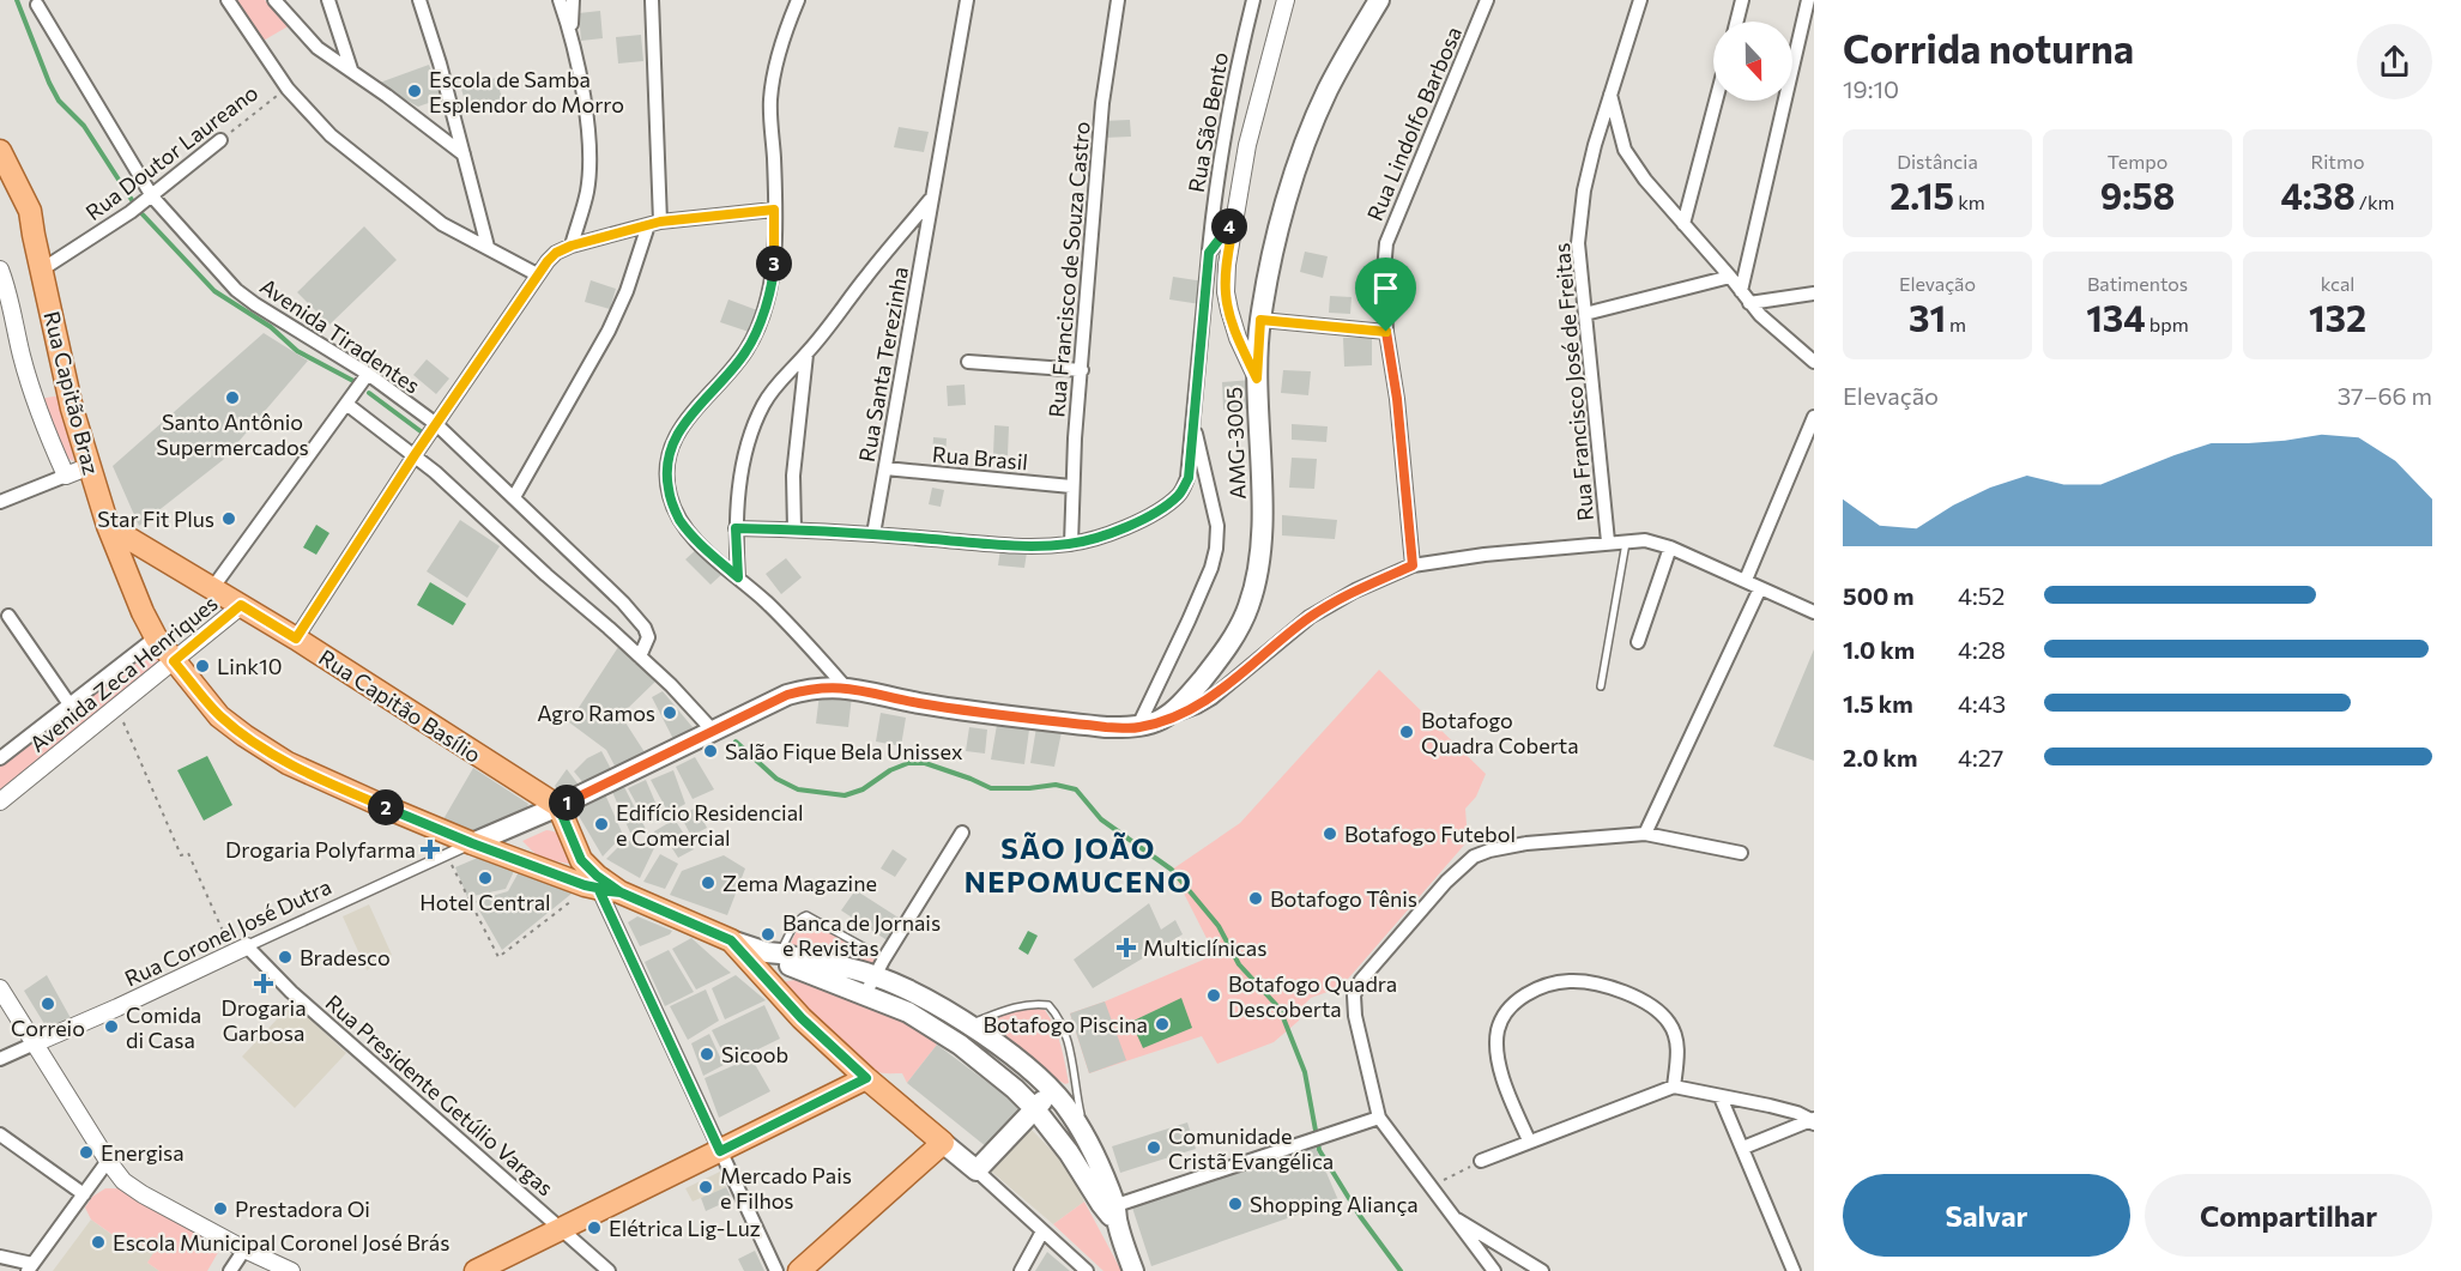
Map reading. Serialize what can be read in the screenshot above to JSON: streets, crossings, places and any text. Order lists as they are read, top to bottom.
{
  "streets": {
    "main road": ["Rua Capitão Braz", "AMG-3005", "Rua Capitão Basílio"],
    "street": [
      "Rua São Bento",
      "Rua Lindolfo Barbosa",
      "Rua Doutor Laureano",
      "Rua Francisco de Souza Castro",
      "Avenida Tiradentes",
      "Rua Santa Terezinha",
      "Rua Francisco José de Freitas",
      "Rua Brasil",
      "Avenida Zeca Henriques",
      "Rua Coronel José Dutra",
      "Rua Presidente Getúlio Vargas"
    ]
  },
  "crossings": [
    ["Rua São Bento", "Rua Francisco de Souza Castro"],
    ["Rua São Bento", "Rua Santa Terezinha"],
    ["Rua Doutor Laureano", "Avenida Tiradentes"],
    ["Rua Doutor Laureano", "Rua Capitão Braz"],
    ["Rua Francisco de Souza Castro", "Rua Brasil"],
    ["Rua Santa Terezinha", "Rua Brasil"],
    ["Rua Capitão Braz", "Avenida Zeca Henriques"],
    ["Rua Capitão Braz", "Rua Coronel José Dutra"],
    ["Avenida Zeca Henriques", "Rua Capitão Basílio"],
    ["Rua Coronel José Dutra", "Rua Presidente Getúlio Vargas"]
  ],
  "districts": ["SÃO JOÃO NEPOMUCENO"],
  "places": {
    "other": [
      "Escola de Samba Esplendor do Morro",
      "Santo Antônio Supermercados",
      "Star Fit Plus",
      "Link10",
      "Agro Ramos",
      "Botafogo Quadra Coberta",
      "Salão Fique Bela Unissex",
      "Edifício Residencial e Comercial",
      "Botafogo Futebol",
      "Hotel Central",
      "Zema Magazine",
      "Botafogo Tênis",
      "Banca de Jornais e Revistas",
      "Bradesco",
      "Botafogo Quadra Descoberta",
      "Correio",
      "Botafogo Piscina",
      "Comida di Casa",
      "Sicoob",
      "Comunidade Cristã Evangélica",
      "Energisa",
      "Mercado Pais e Filhos",
      "Shopping Aliança",
      "Prestadora Oi",
      "Elétrica Lig-Luz",
      "Escola Municipal Coronel José Brás"
    ],
    "health": ["Drogaria Polyfarma", "Multiclínicas", "Drogaria Garbosa"]
  },
  "north": "bottom",
  "page": {
    "heading": ["Corrida noturna", "19:10"],
    "stats": [
      ["Distância", "2.15 km"],
      ["Tempo", "9:58"],
      ["Ritmo", "4:38 /km"],
      ["Elevação", "31 m"],
      ["Batimentos", "134 bpm"],
      ["kcal", "132"]
    ],
    "pins": [
      "4",
      "3",
      "1",
      "2"
    ],
    "chart": ["Elevação", "37–66 m"],
    "list": [
      {
        "name": "500 m",
        "note": "4:52"
      },
      {
        "name": "1.0 km",
        "note": "4:28"
      },
      {
        "name": "1.5 km",
        "note": "4:43"
      },
      {
        "name": "2.0 km",
        "note": "4:27"
      }
    ],
    "buttons": ["Salvar", "Compartilhar"]
  }
}
